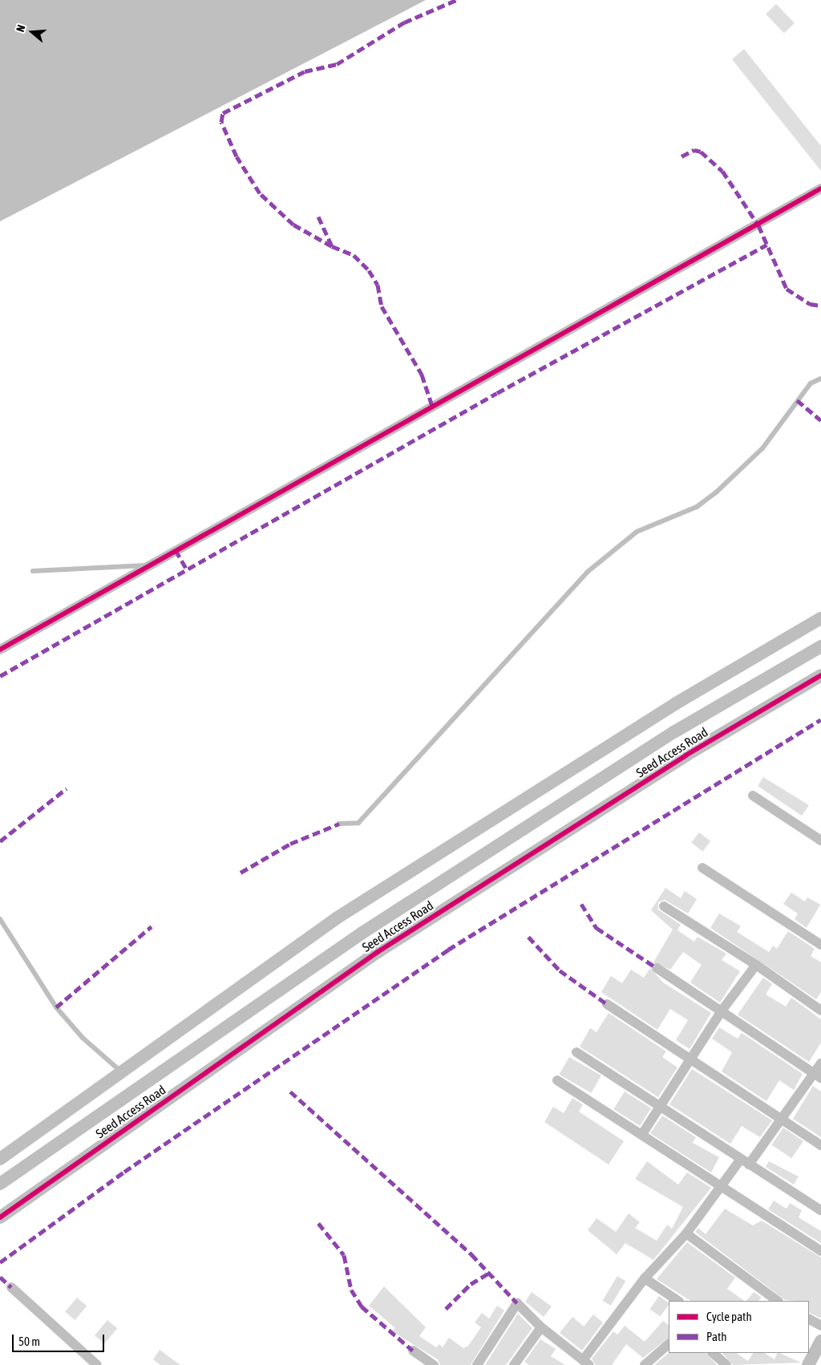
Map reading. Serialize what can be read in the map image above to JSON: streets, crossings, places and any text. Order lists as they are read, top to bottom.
{
  "streets": {
    "street": ["Seed Access Road"]
  },
  "legend": ["Cycle path", "Path"],
  "scale_bar": "50 m",
  "north": "left"
}
